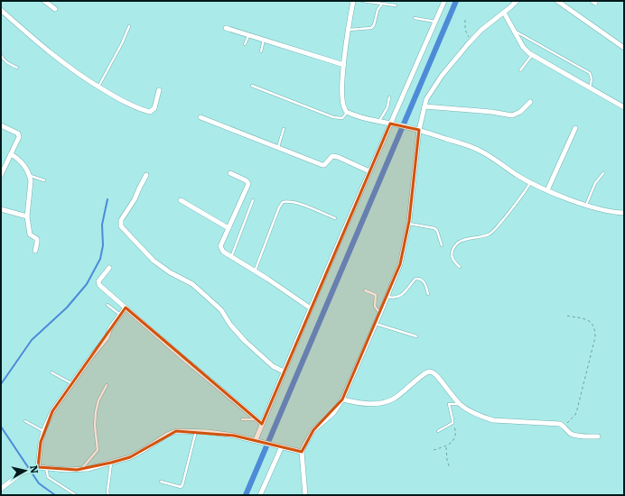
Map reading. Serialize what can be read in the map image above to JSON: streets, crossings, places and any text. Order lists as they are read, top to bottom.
{
  "north": "right"
}
